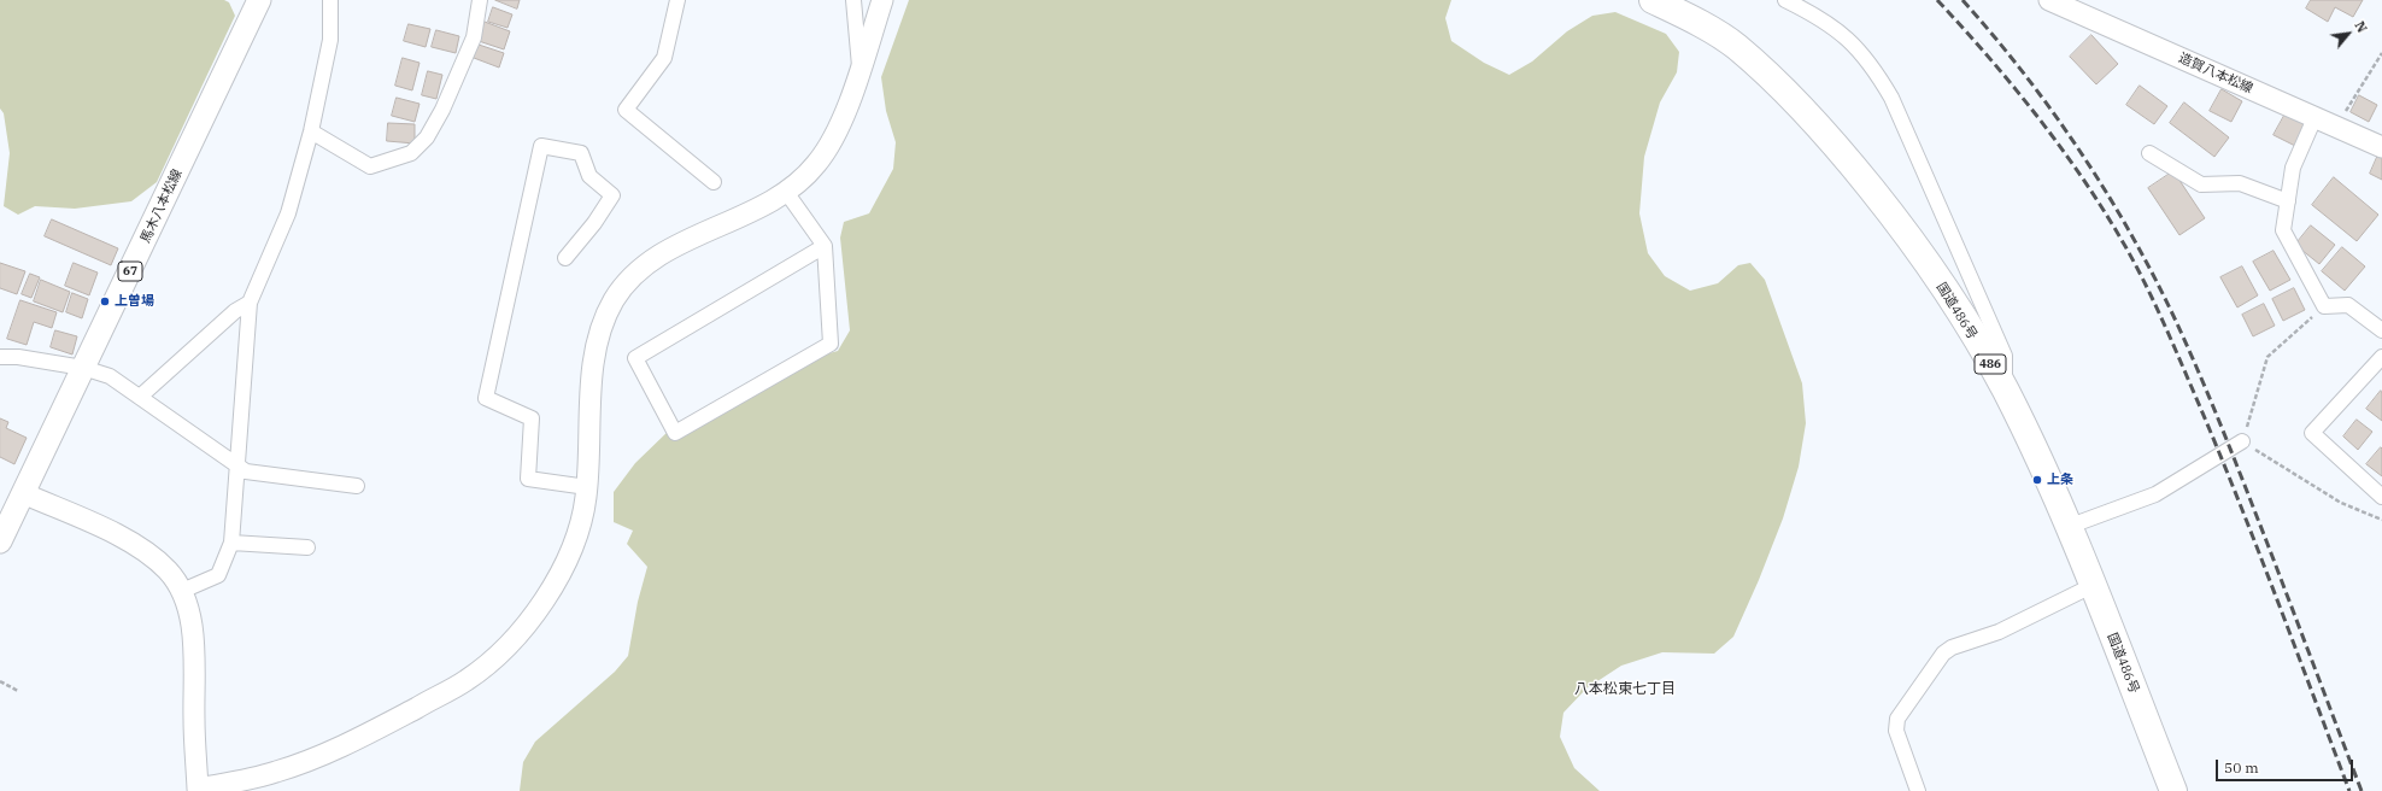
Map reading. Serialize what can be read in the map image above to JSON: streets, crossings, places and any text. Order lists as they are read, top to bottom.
{
  "streets": {
    "highway": ["国道486号", "486"],
    "main road": ["馬木八本松線", "67"],
    "street": ["造賀八本松線"]
  },
  "districts": ["八本松東七丁目"],
  "places": ["上曽場", "上条"],
  "scale_bar": "50 m",
  "north": "top right"
}
